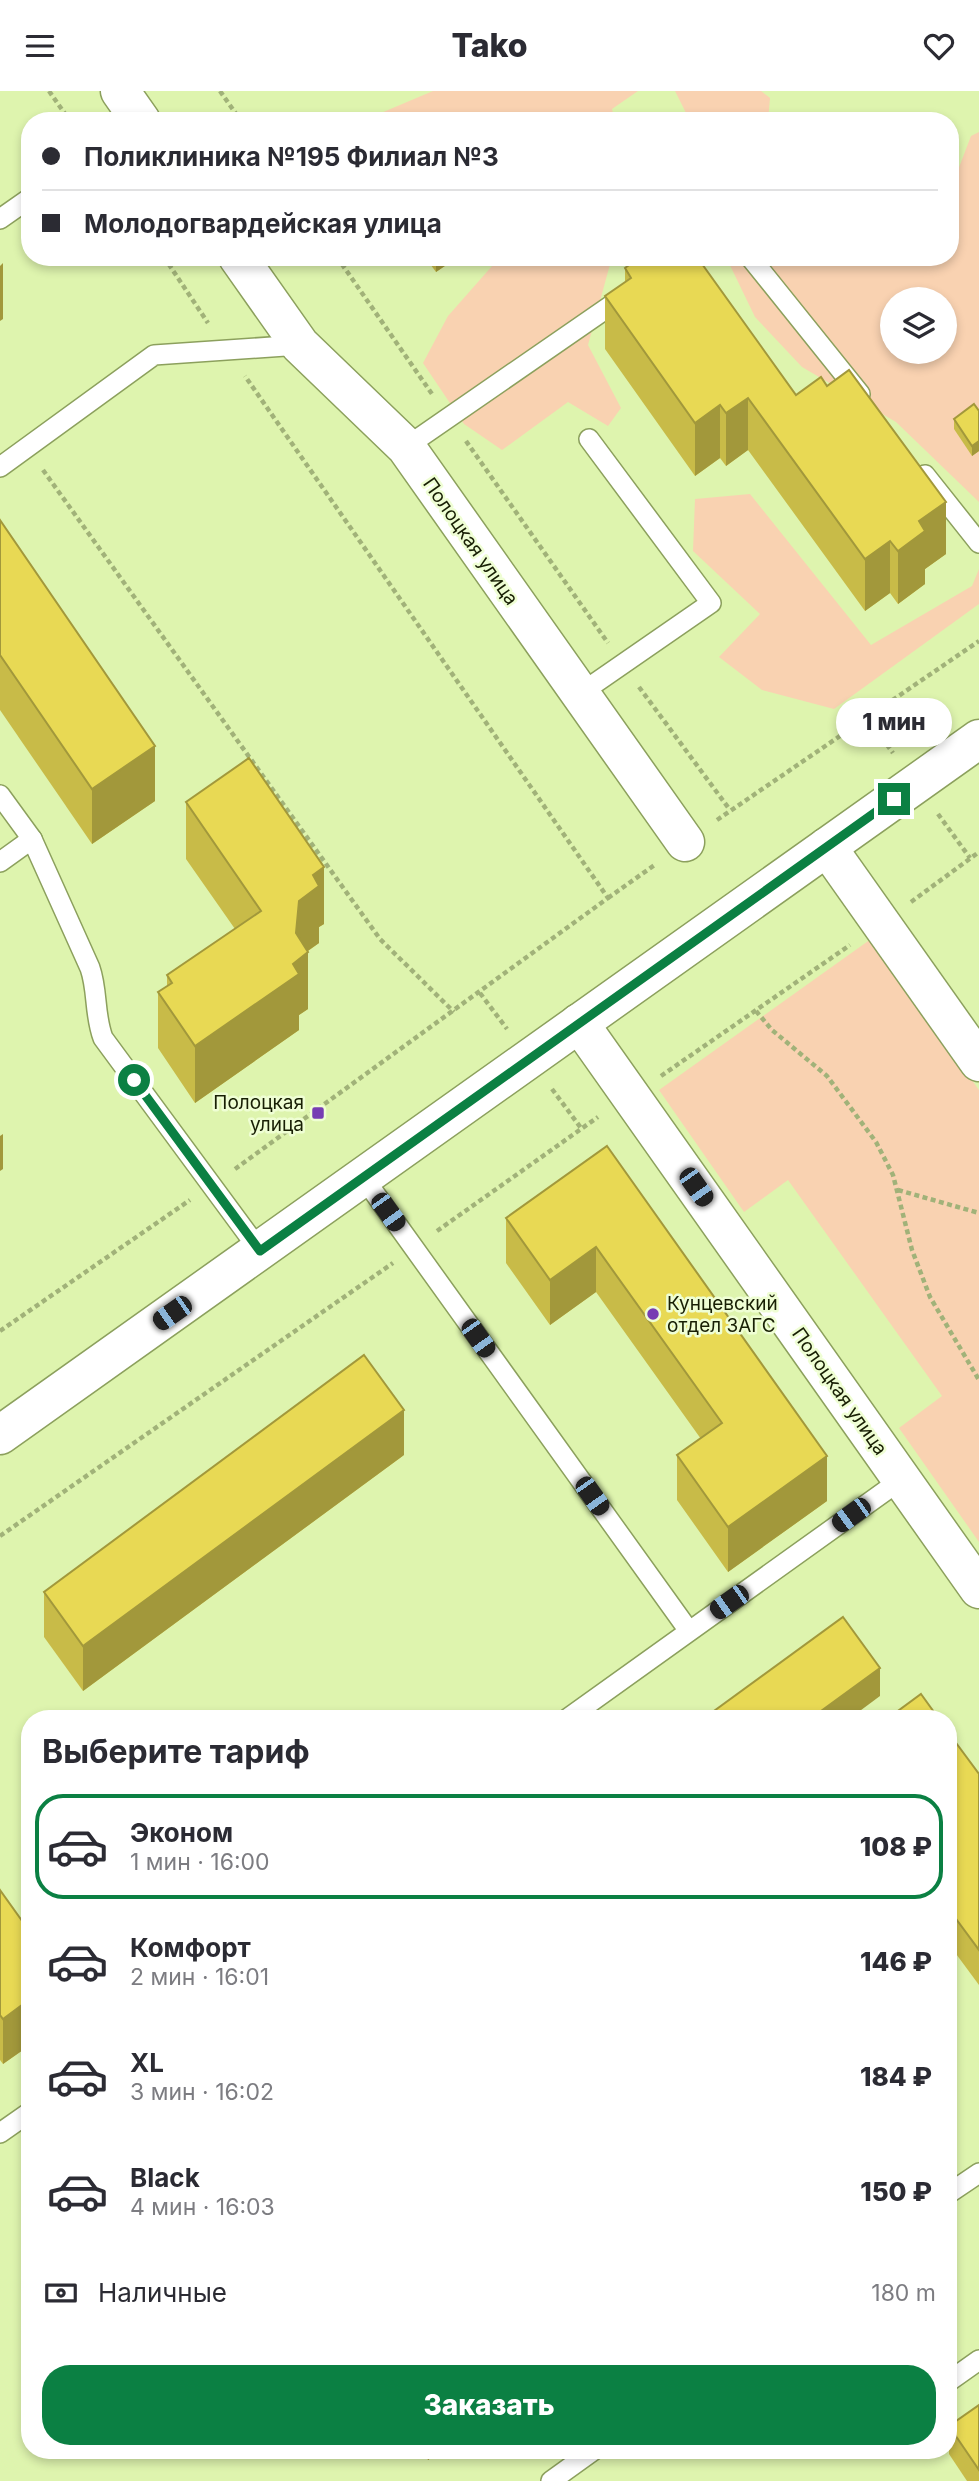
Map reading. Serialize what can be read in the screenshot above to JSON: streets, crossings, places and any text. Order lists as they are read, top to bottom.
{
  "streets": {
    "street": ["Полоцкая улица"]
  },
  "places": {
    "transit": ["Полоцкая улица"],
    "other": ["Кунцевский отдел ЗАГС"]
  },
  "page": {
    "header": "Tako",
    "banner": ["Поликлиника №195 Филиал №3", "Молодогвардейская улица"],
    "bubble": "1 мин",
    "heading": "Выберите тариф",
    "list": [
      {
        "name": "Эконом",
        "note": "1 мин · 16:00",
        "value": "108 ₽"
      },
      {
        "name": "Комфорт",
        "note": "2 мин · 16:01",
        "value": "146 ₽"
      },
      {
        "name": "XL",
        "note": "3 мин · 16:02",
        "value": "184 ₽"
      },
      {
        "name": "Black",
        "note": "4 мин · 16:03",
        "value": "150 ₽"
      }
    ],
    "pay": ["Наличные", "180 m"],
    "buttons": "Заказать"
  }
}
